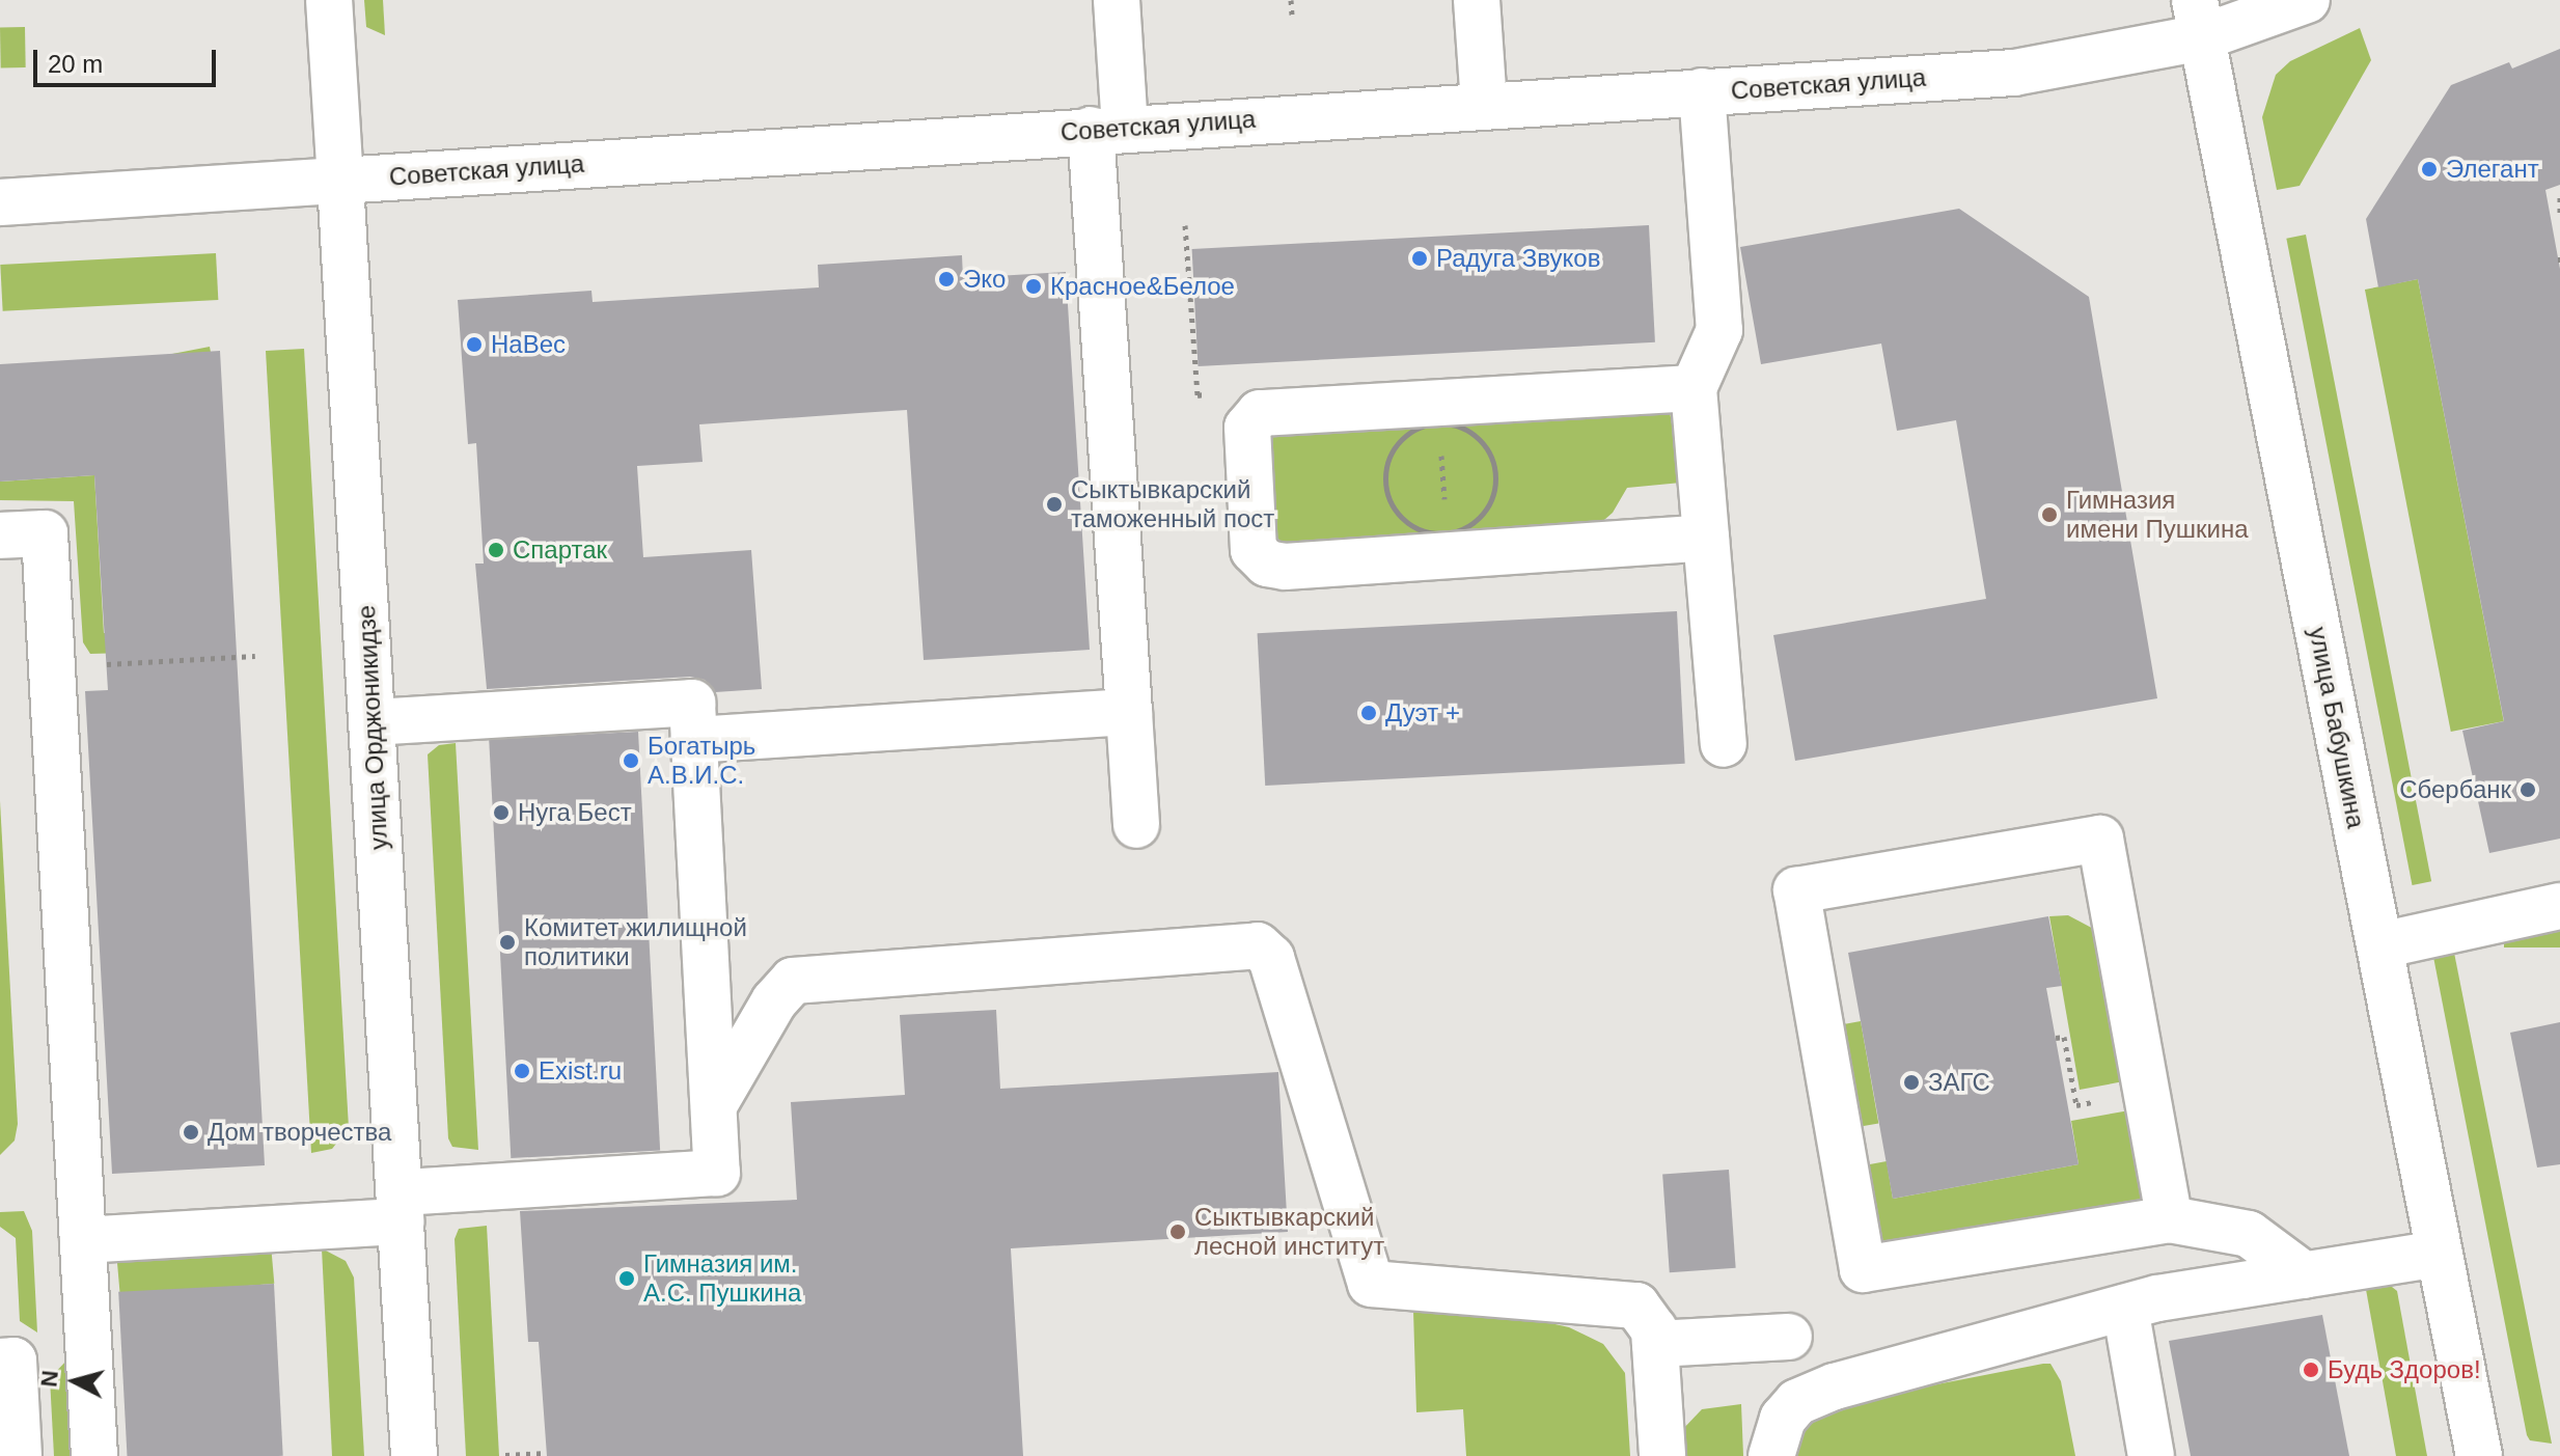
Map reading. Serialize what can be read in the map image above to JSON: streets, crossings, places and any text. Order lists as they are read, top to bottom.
{
  "streets": {
    "main road": ["Советская улица", "улица Орджоникидзе", "улица Бабушкина"]
  },
  "crossings": [
    ["Советская улица", "улица Орджоникидзе"],
    ["Советская улица", "улица Бабушкина"]
  ],
  "places": [
    "Элегант",
    "Радуга Звуков",
    "Эко",
    "Красное&Белое",
    "НаВес",
    "Сыктывкарский таможенный пост",
    "Гимназия имени Пушкина",
    "Спартак",
    "Дуэт +",
    "Богатырь А.В.И.С.",
    "Сбербанк",
    "Нуга Бест",
    "Комитет жилищной политики",
    "Exist.ru",
    "ЗАГС",
    "Дом творчества",
    "Сыктывкарский лесной институт",
    "Гимназия им. А.С. Пушкина",
    "Будь Здоров!"
  ],
  "scale_bar": "20 m",
  "north": "left"
}
